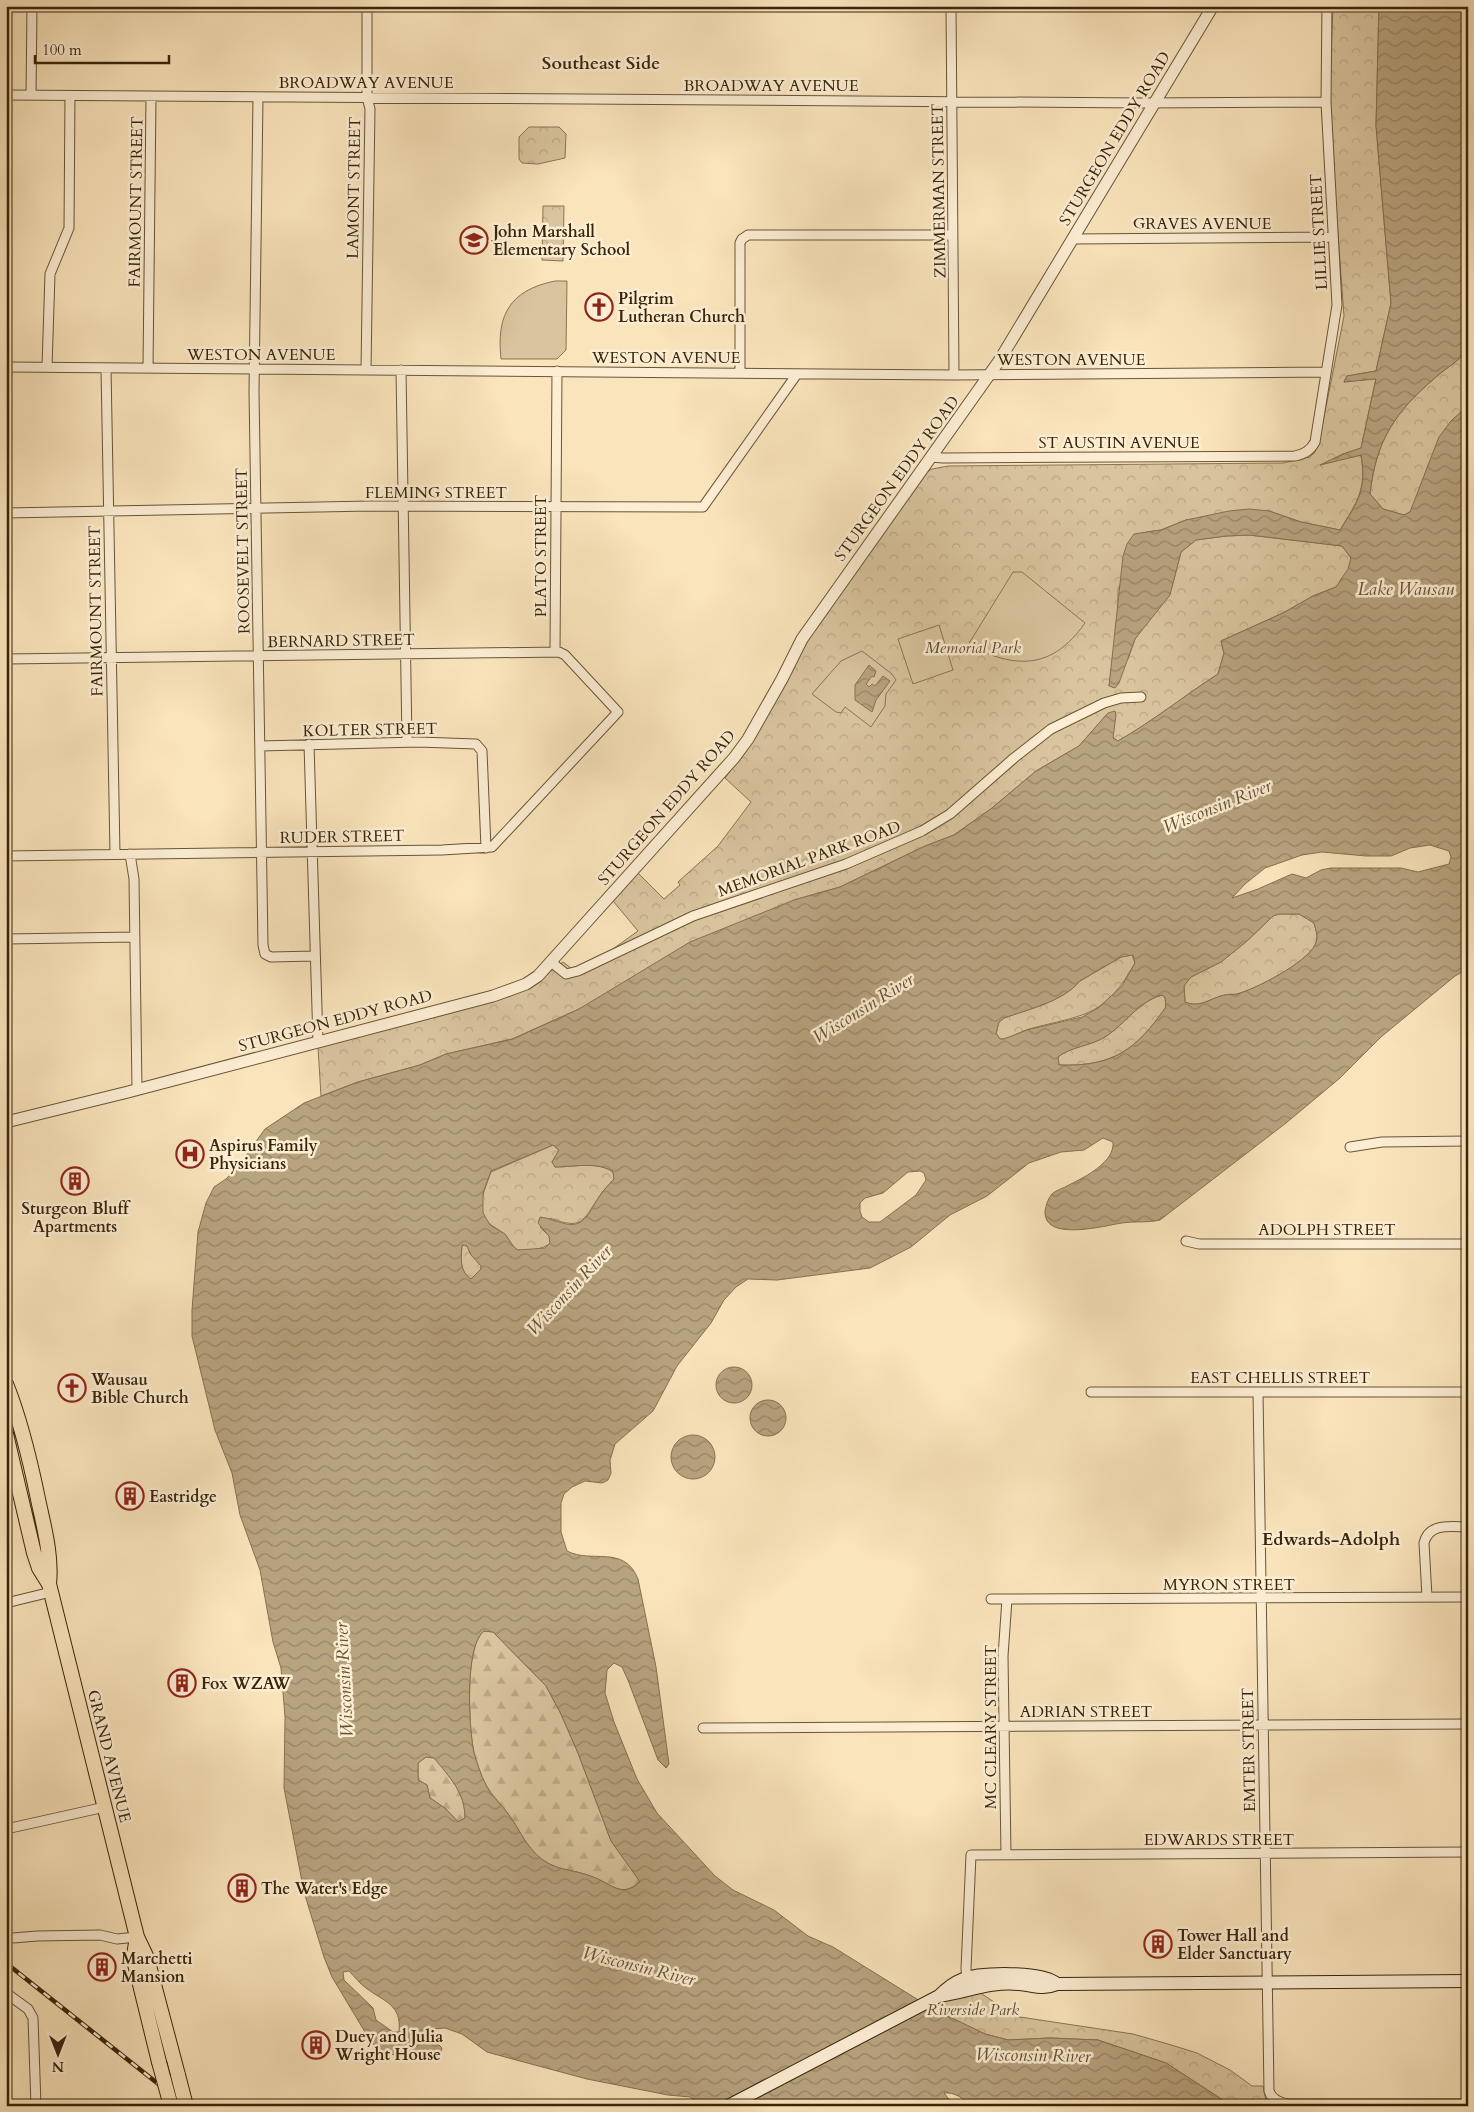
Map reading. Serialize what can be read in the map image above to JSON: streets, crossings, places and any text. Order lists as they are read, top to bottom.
{
  "streets": {
    "main road": ["GRAND AVENUE"],
    "street": [
      "BROADWAY AVENUE",
      "STURGEON EDDY ROAD",
      "LAMONT STREET",
      "ZIMMERMAN STREET",
      "FAIRMOUNT STREET",
      "GRAVES AVENUE",
      "LILLIE STREET",
      "WESTON AVENUE",
      "ST AUSTIN AVENUE",
      "FLEMING STREET",
      "ROOSEVELT STREET",
      "PLATO STREET",
      "BERNARD STREET",
      "KOLTER STREET",
      "RUDER STREET",
      "MEMORIAL PARK ROAD",
      "ADOLPH STREET",
      "EAST CHELLIS STREET",
      "MYRON STREET",
      "ADRIAN STREET",
      "MC CLEARY STREET",
      "EMTER STREET",
      "EDWARDS STREET"
    ]
  },
  "crossings": [
    ["BROADWAY AVENUE", "STURGEON EDDY ROAD"],
    ["BROADWAY AVENUE", "LAMONT STREET"],
    ["BROADWAY AVENUE", "ZIMMERMAN STREET"],
    ["BROADWAY AVENUE", "FAIRMOUNT STREET"],
    ["BROADWAY AVENUE", "LILLIE STREET"],
    ["BROADWAY AVENUE", "ROOSEVELT STREET"],
    ["STURGEON EDDY ROAD", "GRAVES AVENUE"],
    ["STURGEON EDDY ROAD", "WESTON AVENUE"],
    ["STURGEON EDDY ROAD", "ST AUSTIN AVENUE"],
    ["STURGEON EDDY ROAD", "MEMORIAL PARK ROAD"],
    ["LAMONT STREET", "WESTON AVENUE"],
    ["ZIMMERMAN STREET", "WESTON AVENUE"],
    ["FAIRMOUNT STREET", "WESTON AVENUE"],
    ["FAIRMOUNT STREET", "FLEMING STREET"],
    ["FAIRMOUNT STREET", "BERNARD STREET"],
    ["FAIRMOUNT STREET", "RUDER STREET"],
    ["GRAVES AVENUE", "LILLIE STREET"],
    ["LILLIE STREET", "WESTON AVENUE"],
    ["LILLIE STREET", "ST AUSTIN AVENUE"],
    ["WESTON AVENUE", "FLEMING STREET"],
    ["WESTON AVENUE", "ROOSEVELT STREET"],
    ["WESTON AVENUE", "PLATO STREET"],
    ["FLEMING STREET", "ROOSEVELT STREET"],
    ["FLEMING STREET", "PLATO STREET"],
    ["ROOSEVELT STREET", "BERNARD STREET"],
    ["ROOSEVELT STREET", "KOLTER STREET"],
    ["ROOSEVELT STREET", "RUDER STREET"],
    ["PLATO STREET", "BERNARD STREET"],
    ["KOLTER STREET", "RUDER STREET"],
    ["EAST CHELLIS STREET", "EMTER STREET"],
    ["MYRON STREET", "MC CLEARY STREET"],
    ["MYRON STREET", "EMTER STREET"],
    ["ADRIAN STREET", "MC CLEARY STREET"],
    ["ADRIAN STREET", "EMTER STREET"],
    ["MC CLEARY STREET", "EDWARDS STREET"],
    ["EMTER STREET", "EDWARDS STREET"]
  ],
  "districts": ["Southeast Side", "Edwards-Adolph"],
  "water": ["Lake Wausau", "Wisconsin River"],
  "parks": ["Memorial Park", "Riverside Park"],
  "places": {
    "school or university": ["John Marshall Elementary School"],
    "church": ["Pilgrim Lutheran Church", "Wausau Bible Church"],
    "hospital": ["Aspirus Family Physicians"],
    "building": [
      "Sturgeon Bluff Apartments",
      "Eastridge",
      "Fox WZAW",
      "The Water's Edge",
      "Tower Hall and Elder Sanctuary",
      "Marchetti Mansion",
      "Duey and Julia Wright House"
    ]
  },
  "scale_bar": "100 m",
  "north": "bottom"
}
